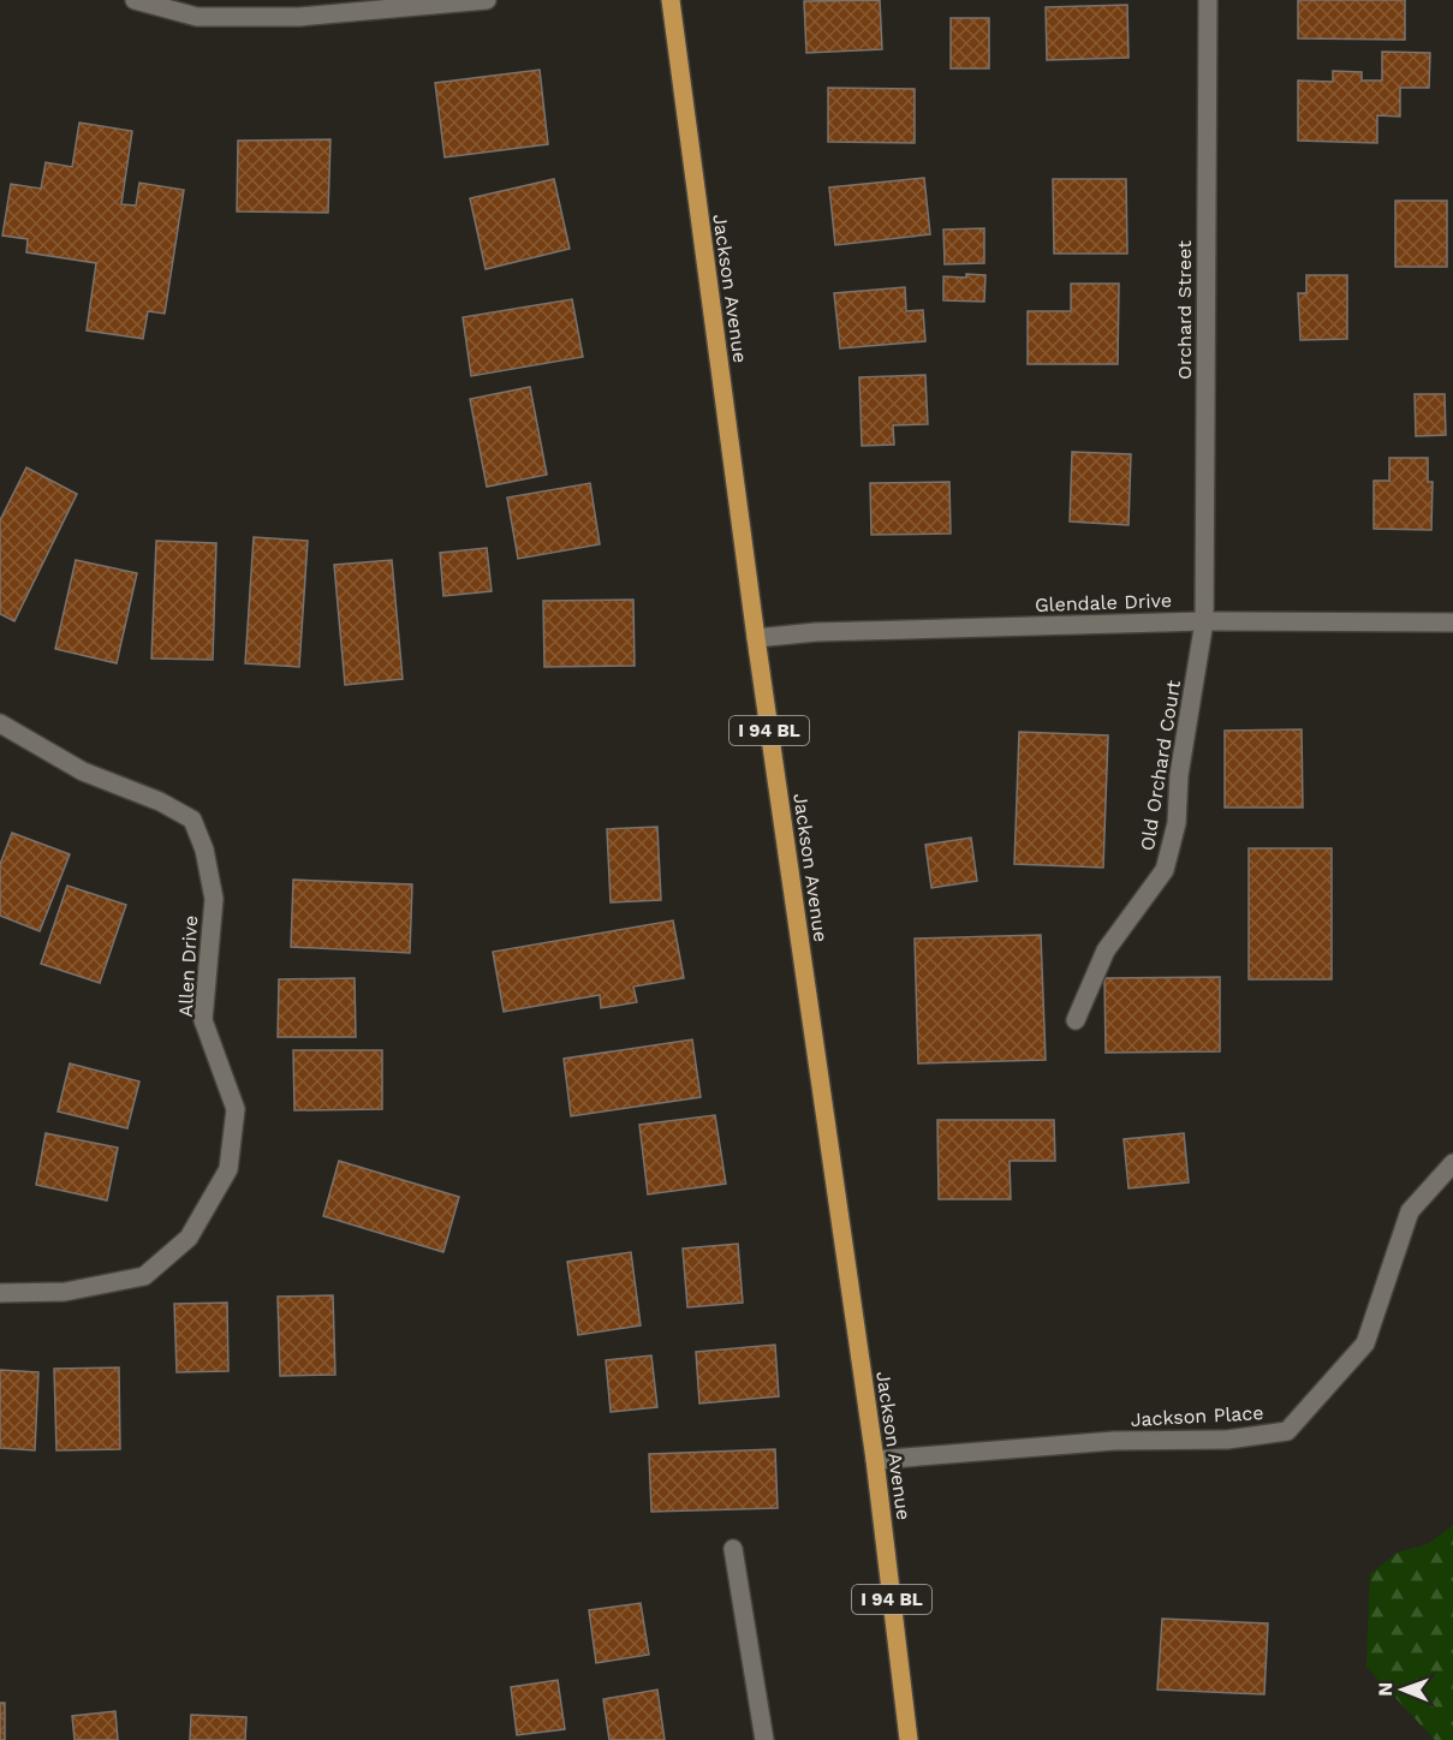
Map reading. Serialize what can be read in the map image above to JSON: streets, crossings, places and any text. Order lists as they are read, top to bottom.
{
  "streets": {
    "main road": ["Jackson Avenue", "I 94 BL"],
    "street": [
      "Orchard Street",
      "Glendale Drive",
      "Old Orchard Court",
      "Allen Drive",
      "Jackson Place"
    ]
  },
  "crossings": [
    ["Jackson Avenue", "Glendale Drive"],
    ["Jackson Avenue", "Jackson Place"],
    ["Orchard Street", "Glendale Drive"],
    ["Orchard Street", "Old Orchard Court"],
    ["Glendale Drive", "Old Orchard Court"]
  ],
  "north": "left"
}
